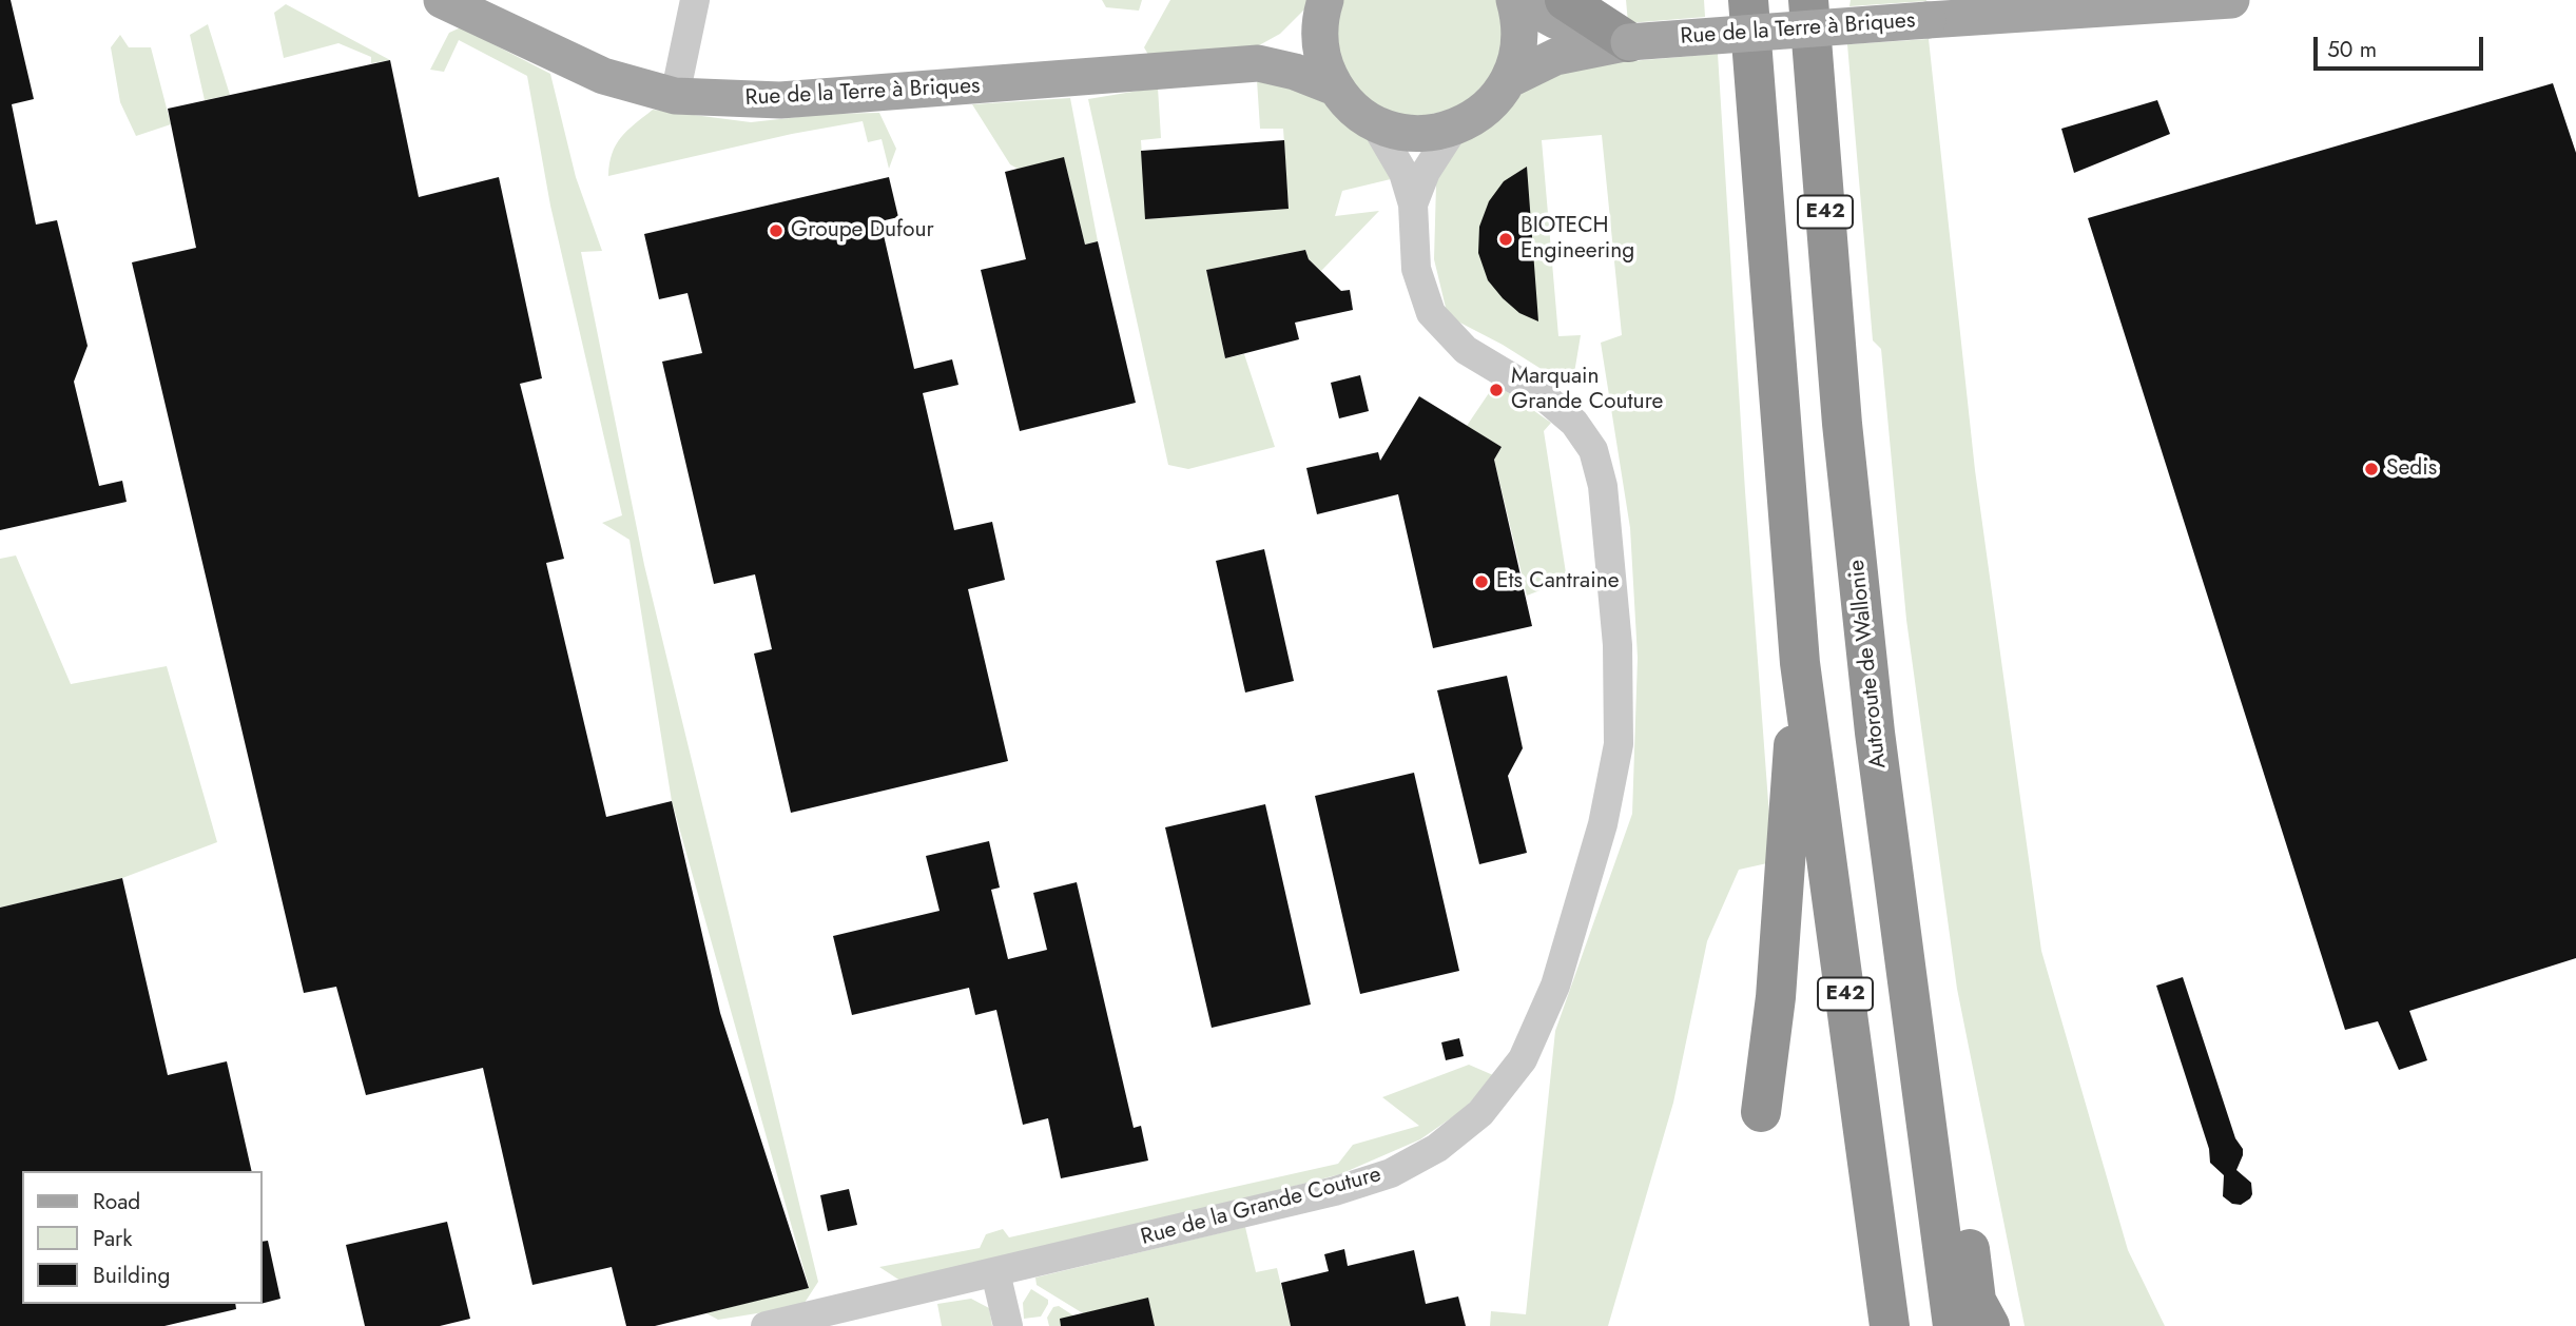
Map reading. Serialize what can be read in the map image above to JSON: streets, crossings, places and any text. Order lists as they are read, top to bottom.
{
  "streets": {
    "highway": ["E42", "Autoroute de Wallonie"],
    "main road": ["Rue de la Terre à Briques"],
    "street": ["Rue de la Grande Couture"]
  },
  "places": [
    "Groupe Dufour",
    "BIOTECH Engineering",
    "Marquain Grande Couture",
    "Sedis",
    "Ets Cantraine"
  ],
  "legend": ["Road", "Park", "Building"],
  "scale_bar": "50 m"
}
